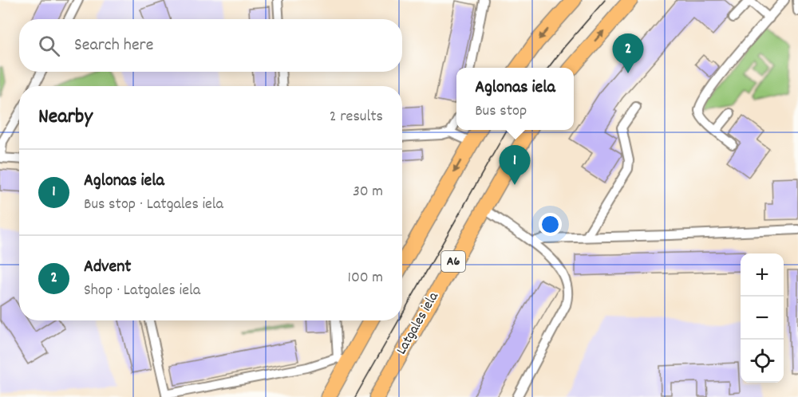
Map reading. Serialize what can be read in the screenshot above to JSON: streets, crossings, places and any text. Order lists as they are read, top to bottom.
{
  "streets": {
    "highway": ["A6", "Latgales iela"]
  },
  "page": {
    "search": "Search here",
    "pins": ["2", "1"],
    "popup": ["Aglonas iela", "Bus stop"],
    "heading": ["Nearby", "2 results"],
    "list": [
      {
        "mark": "1",
        "name": "Aglonas iela",
        "note": "Bus stop · Latgales iela",
        "value": "30 m"
      },
      {
        "mark": "2",
        "name": "Advent",
        "note": "Shop · Latgales iela",
        "value": "100 m"
      }
    ],
    "map_buttons": ["+", "−"]
  }
}
